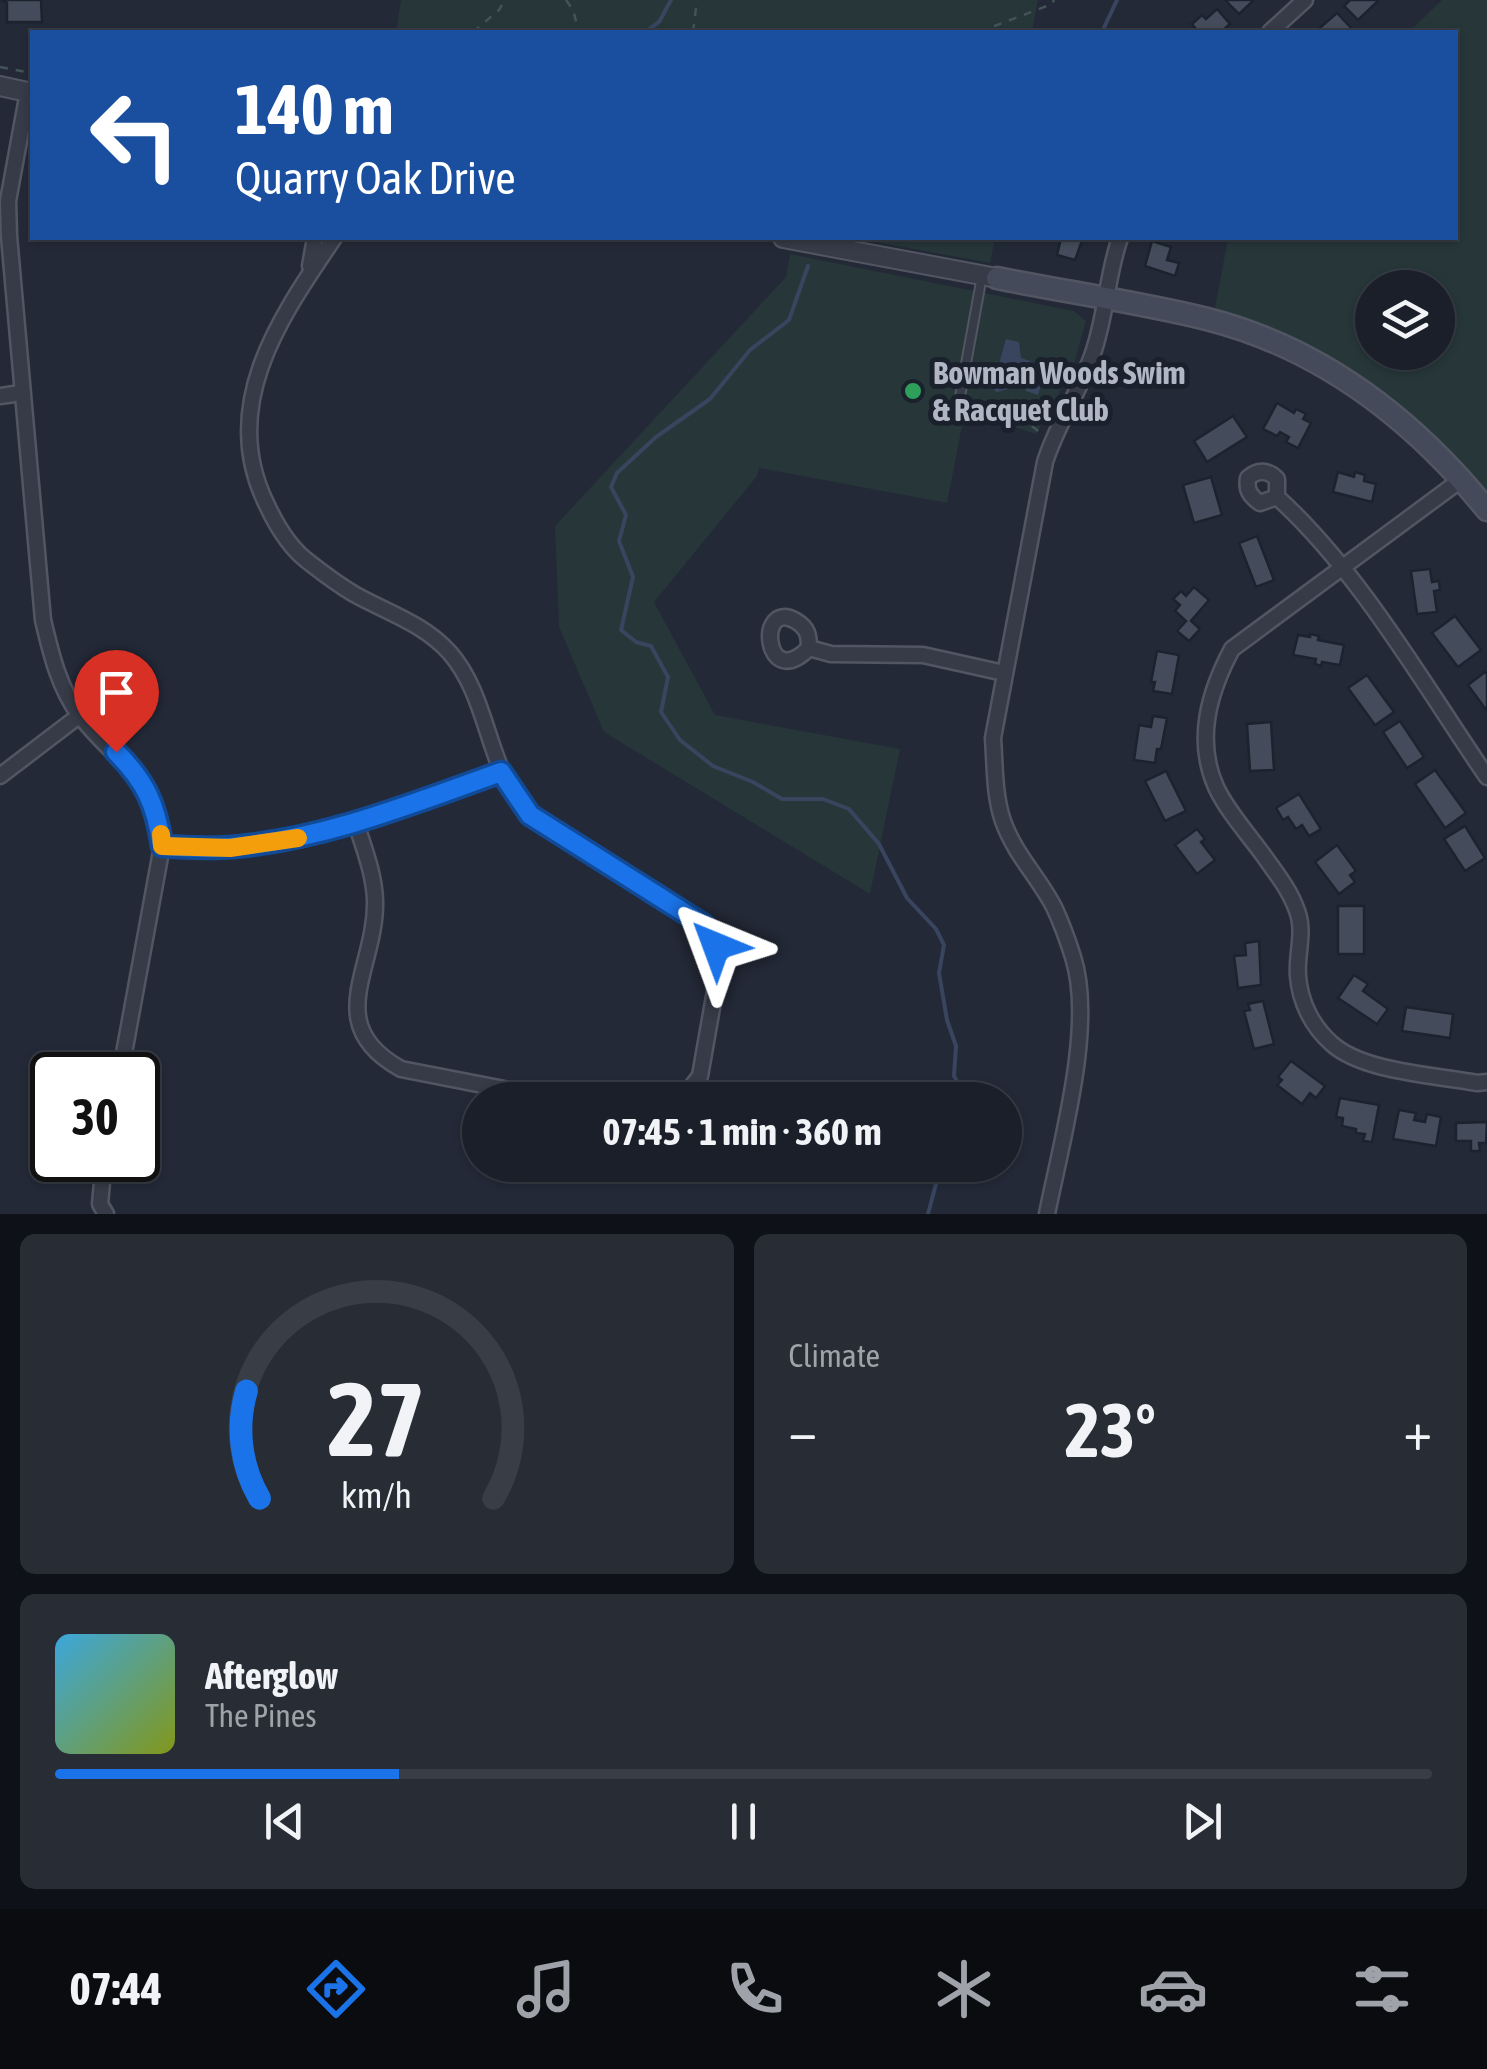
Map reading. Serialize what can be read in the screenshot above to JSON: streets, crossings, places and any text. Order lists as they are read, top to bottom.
{
  "places": ["Bowman Woods Swim & Racquet Club"],
  "page": {
    "turn": ["140 m", "Quarry Oak Drive"],
    "limit": "30",
    "trip": "07:45 · 1 min · 360 m",
    "tile": "Climate",
    "heat": ["−", "23°", "+"],
    "song": ["Afterglow", "The Pines"],
    "tabs": "07:44",
    "gauge": ["27", "km/h"]
  }
}
